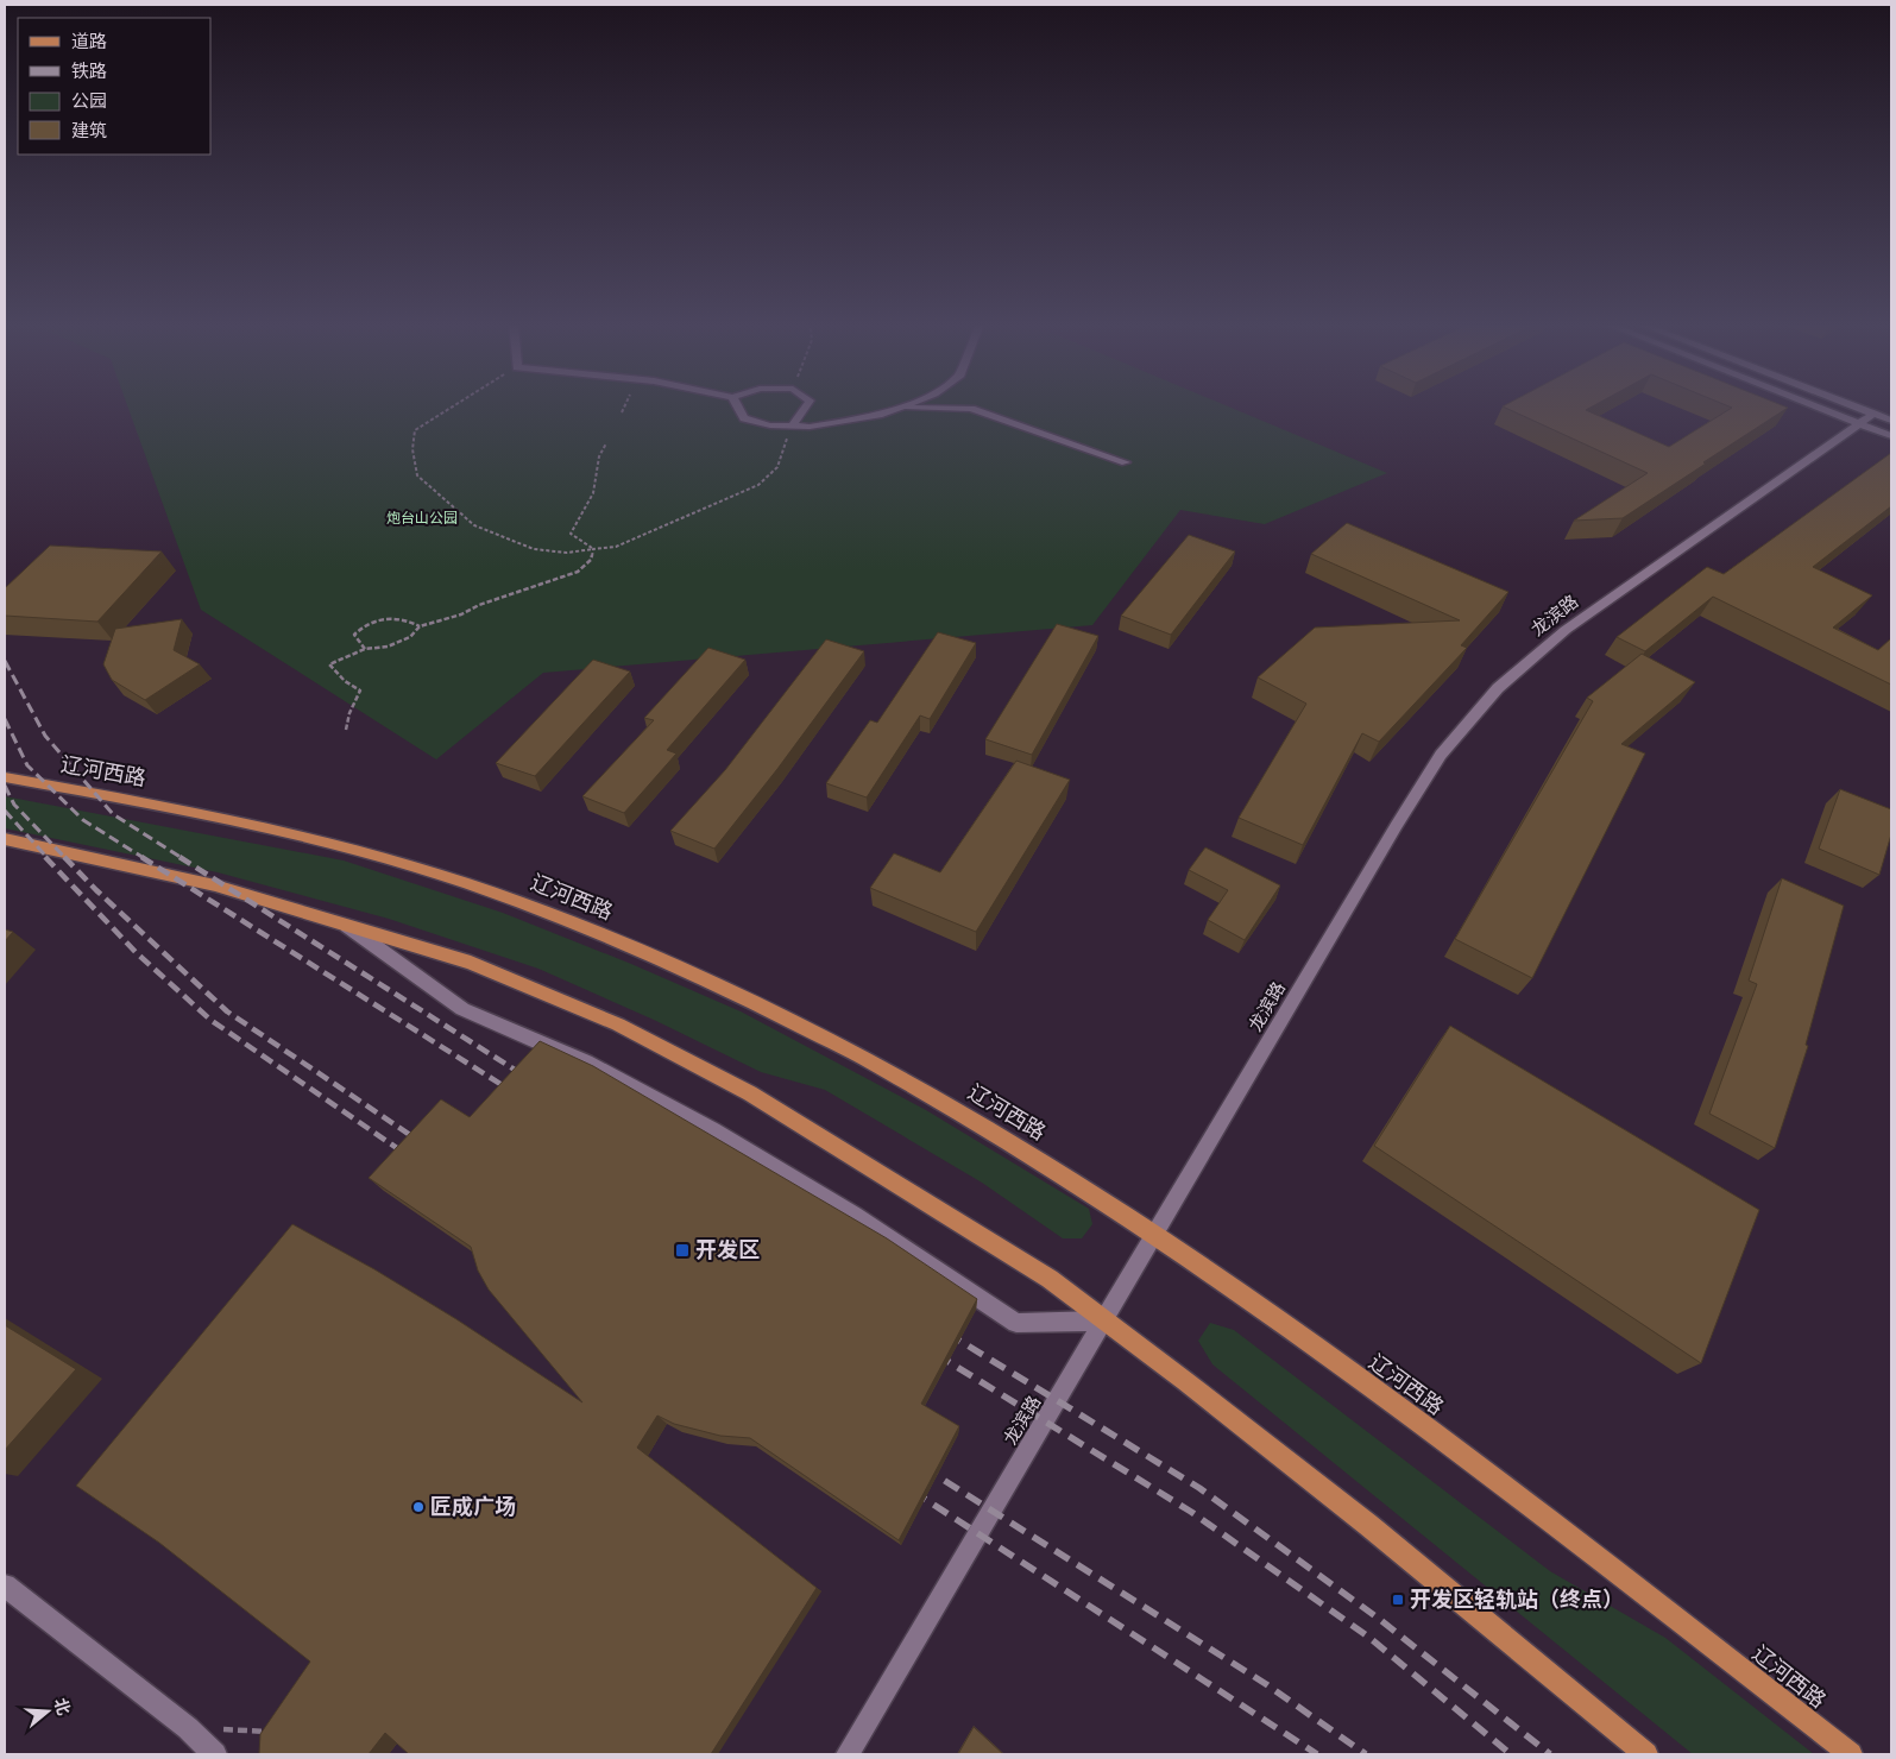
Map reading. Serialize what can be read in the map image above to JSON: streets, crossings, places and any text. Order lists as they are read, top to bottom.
{
  "streets": {
    "main road": ["辽河西路"],
    "street": ["龙滨路"]
  },
  "crossings": [
    ["龙滨路", "辽河西路"]
  ],
  "parks": ["炮台山公园"],
  "places": {
    "transit": ["开发区", "开发区轻轨站（终点）"],
    "other": ["匠成广场"]
  },
  "legend": [
    "道路",
    "铁路",
    "公园",
    "建筑"
  ],
  "north": "right"
}
